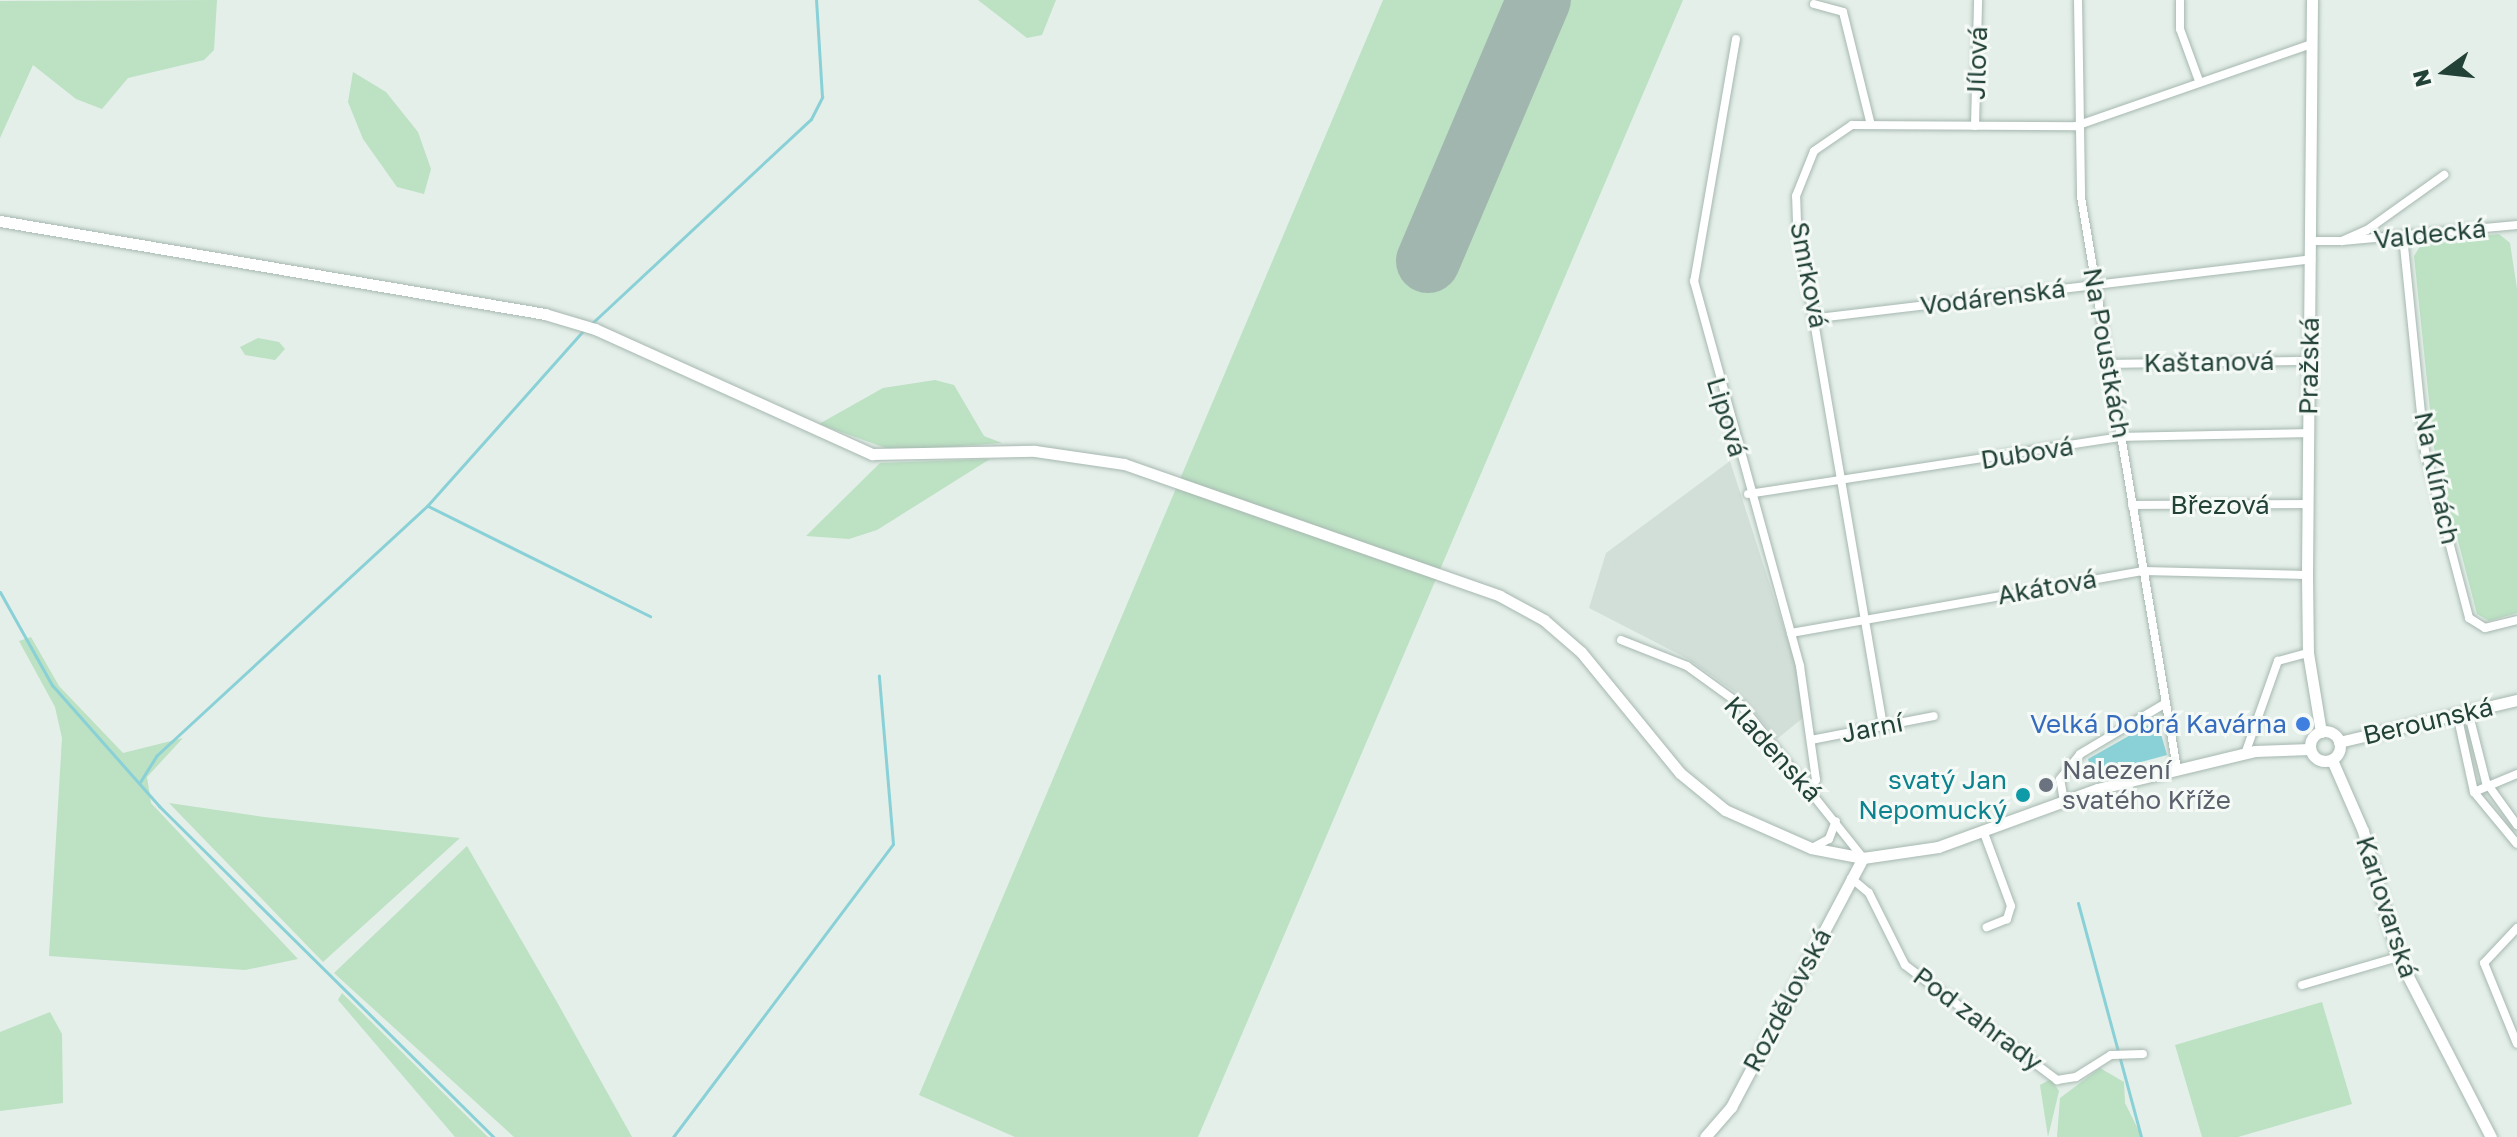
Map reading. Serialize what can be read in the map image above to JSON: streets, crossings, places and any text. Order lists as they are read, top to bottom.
{
  "streets": {
    "street": [
      "Jílová",
      "Valdecká",
      "Smrková",
      "Vodárenská",
      "Na Poustkách",
      "Kaštanová",
      "Pražská",
      "Lipová",
      "Dubová",
      "Na Klínách",
      "Březová",
      "Akátová",
      "Berounská",
      "Jarní",
      "Kladenská",
      "Karlovarská",
      "Rozdělovská",
      "Pod zahrady"
    ]
  },
  "crossings": [
    ["Jílová", "Smrková"],
    ["Valdecká", "Pražská"],
    ["Valdecká", "Na Klínách"],
    ["Smrková", "Vodárenská"],
    ["Smrková", "Na Poustkách"],
    ["Smrková", "Pražská"],
    ["Smrková", "Dubová"],
    ["Smrková", "Akátová"],
    ["Smrková", "Jarní"],
    ["Vodárenská", "Na Poustkách"],
    ["Vodárenská", "Pražská"],
    ["Na Poustkách", "Kaštanová"],
    ["Na Poustkách", "Dubová"],
    ["Na Poustkách", "Březová"],
    ["Na Poustkách", "Akátová"],
    ["Kaštanová", "Pražská"],
    ["Pražská", "Dubová"],
    ["Pražská", "Březová"],
    ["Pražská", "Akátová"],
    ["Lipová", "Dubová"],
    ["Lipová", "Akátová"],
    ["Lipová", "Jarní"],
    ["Lipová", "Kladenská"],
    ["Kladenská", "Rozdělovská"],
    ["Rozdělovská", "Pod zahrady"]
  ],
  "places": ["Velká Dobrá Kavárna", "Nalezení svatého Kříže", "svatý Jan Nepomucký"],
  "north": "left"
}
